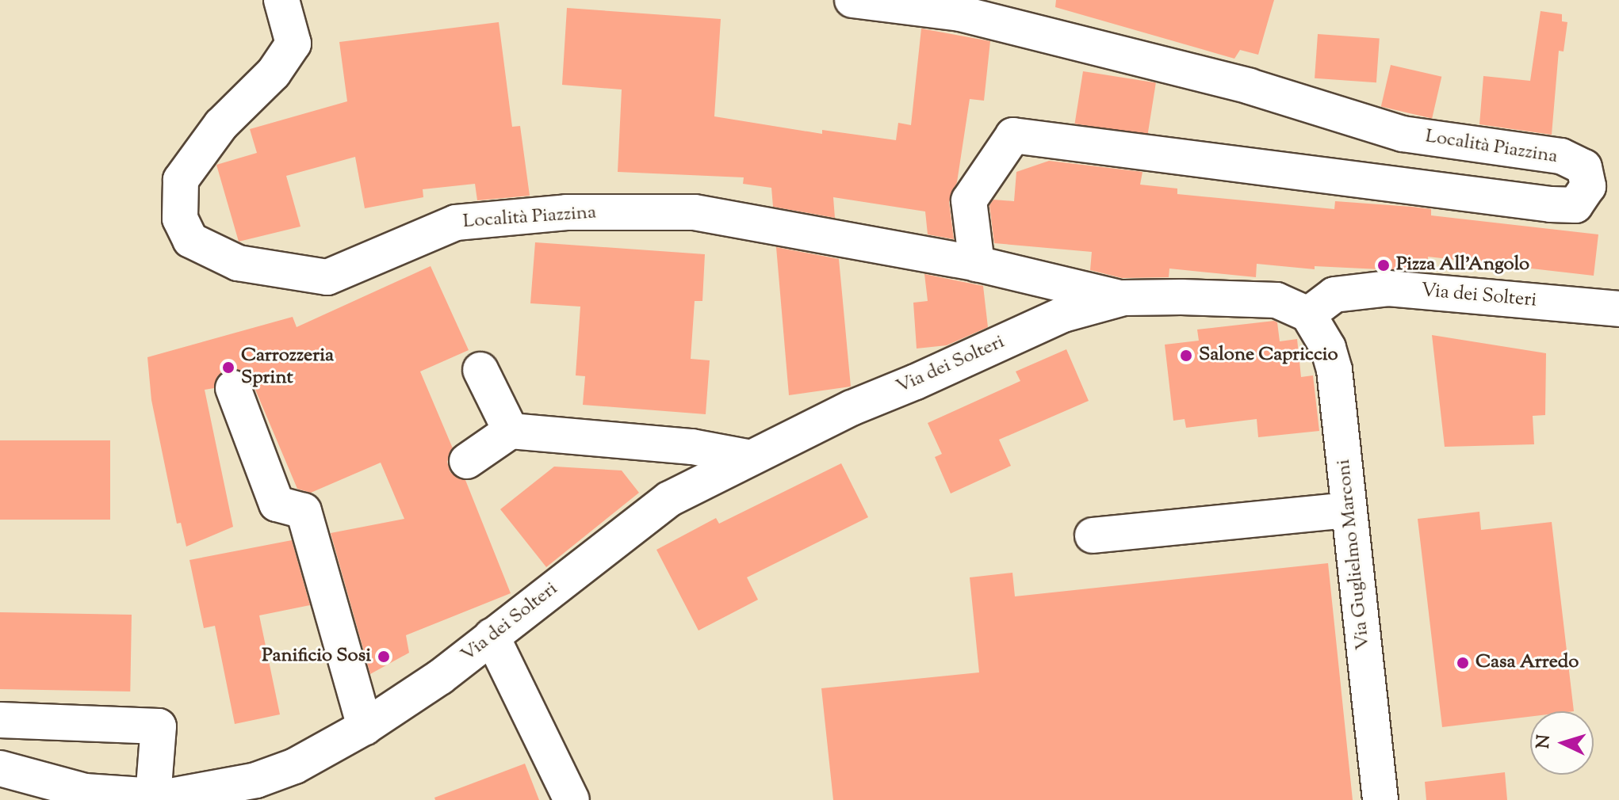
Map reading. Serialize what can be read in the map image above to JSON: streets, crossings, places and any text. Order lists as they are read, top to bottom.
{
  "streets": {
    "street": ["Località Piazzina", "Via dei Solteri", "Via Guglielmo Marconi"]
  },
  "crossings": [
    ["Località Piazzina", "Via dei Solteri"],
    ["Via dei Solteri", "Via Guglielmo Marconi"]
  ],
  "places": [
    "Pizza All'Angolo",
    "Salone Capriccio",
    "Carrozzeria Sprint",
    "Panificio Sosi",
    "Casa Arredo"
  ],
  "north": "left"
}
